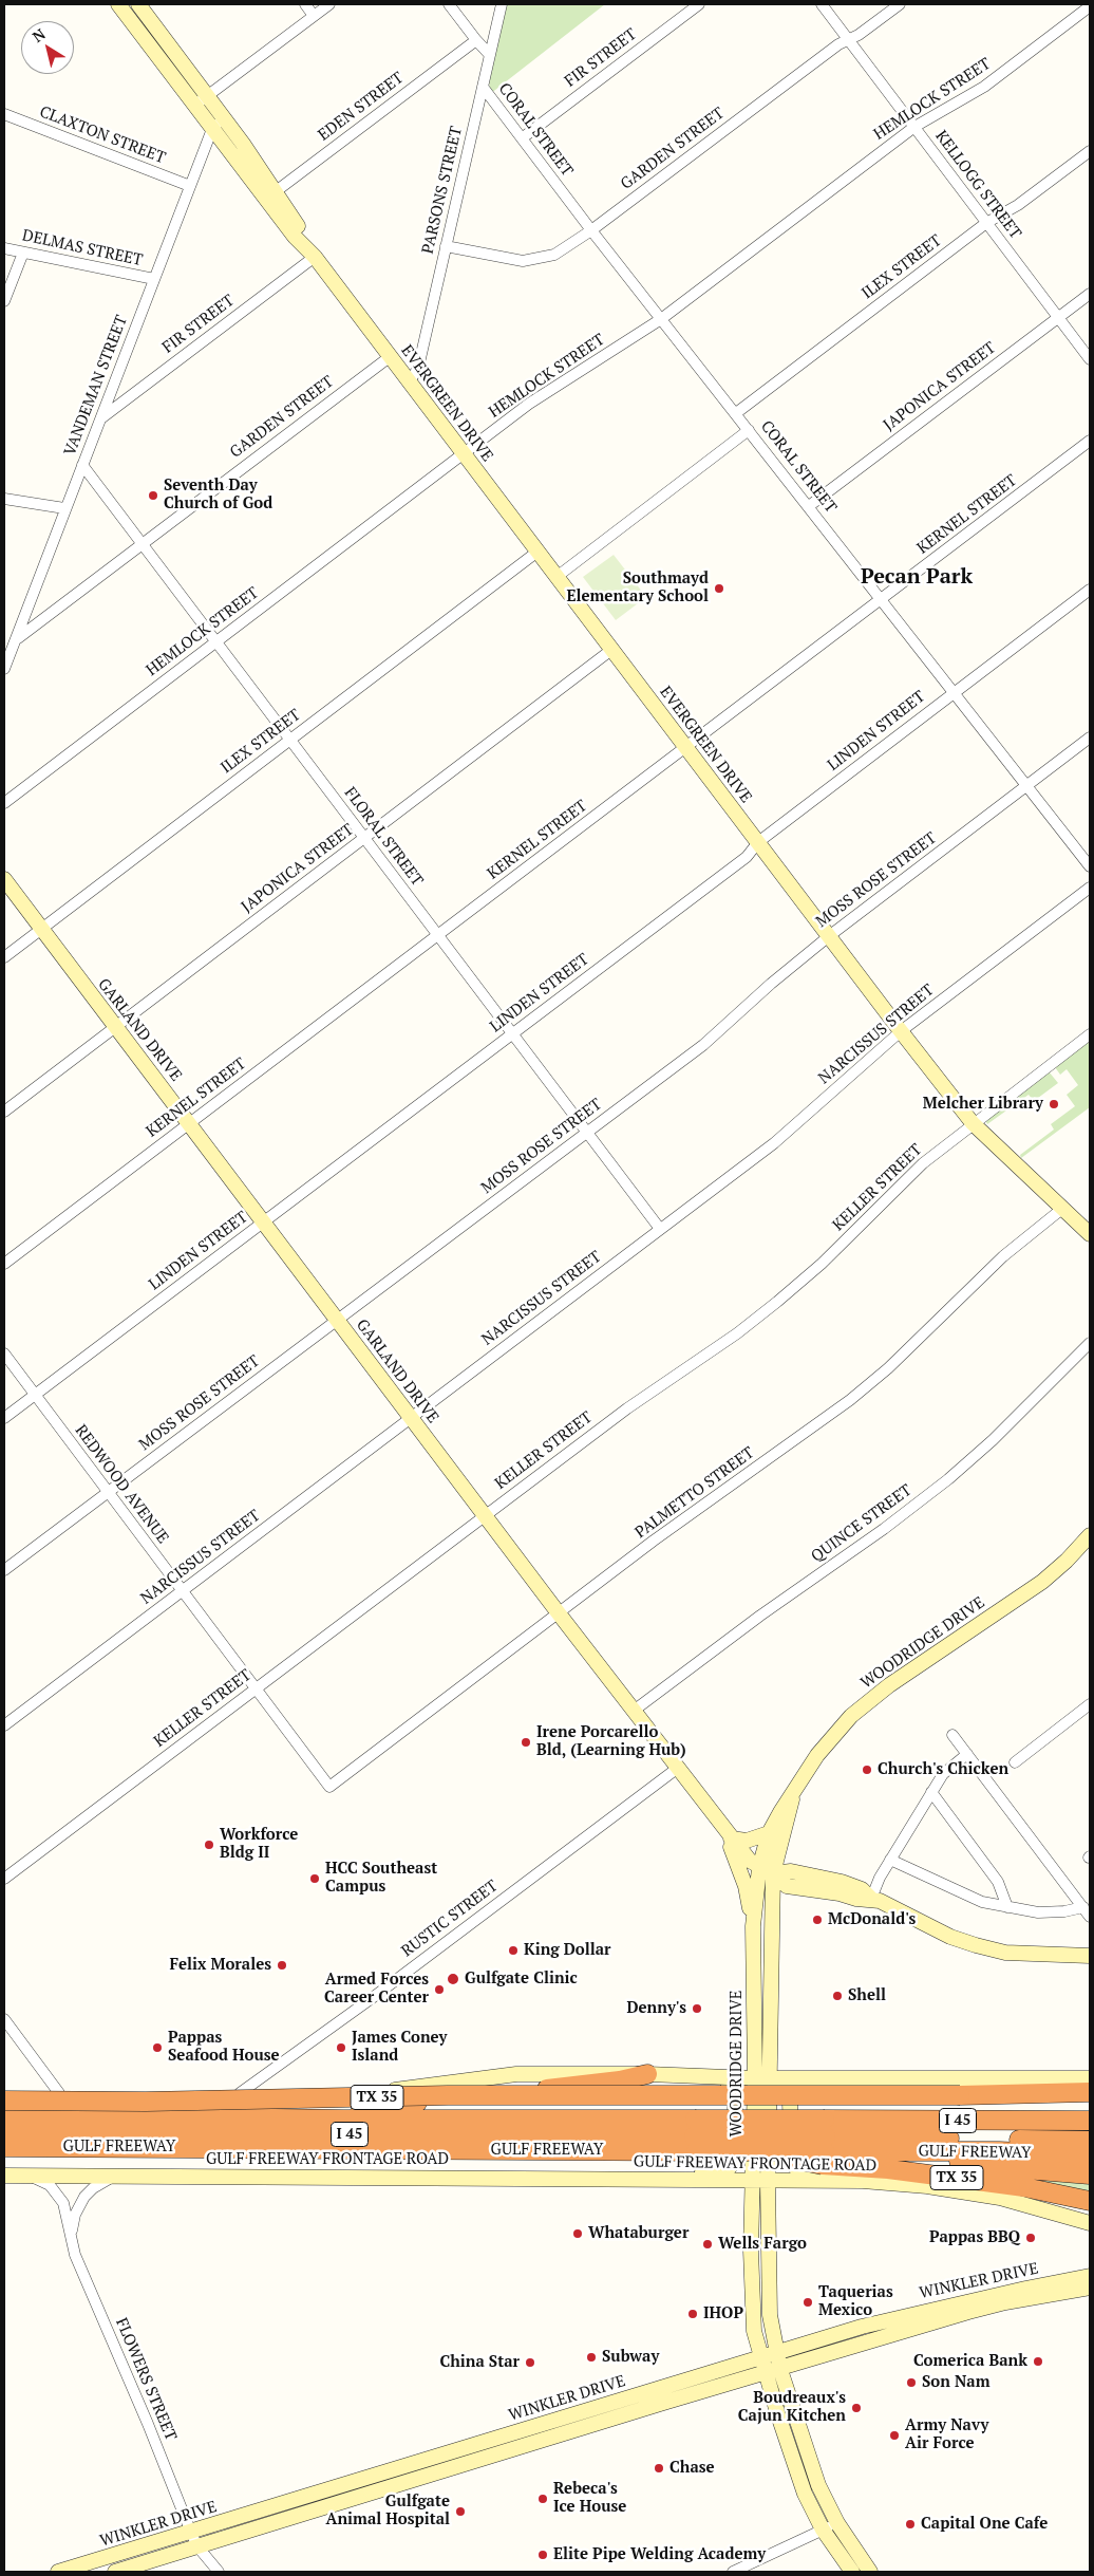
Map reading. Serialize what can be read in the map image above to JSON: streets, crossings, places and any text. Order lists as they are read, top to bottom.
{
  "streets": {
    "highway": ["TX 35", "I 45", "GULF FREEWAY"],
    "main road": [
      "EVERGREEN DRIVE",
      "GARLAND DRIVE",
      "WOODRIDGE DRIVE",
      "GULF FREEWAY FRONTAGE ROAD",
      "WINKLER DRIVE"
    ],
    "street": [
      "FIR STREET",
      "HEMLOCK STREET",
      "EDEN STREET",
      "CORAL STREET",
      "CLAXTON STREET",
      "GARDEN STREET",
      "KELLOGG STREET",
      "PARSONS STREET",
      "DELMAS STREET",
      "ILEX STREET",
      "VANDEMAN STREET",
      "JAPONICA STREET",
      "KERNEL STREET",
      "LINDEN STREET",
      "FLORAL STREET",
      "MOSS ROSE STREET",
      "NARCISSUS STREET",
      "KELLER STREET",
      "REDWOOD AVENUE",
      "PALMETTO STREET",
      "QUINCE STREET",
      "RUSTIC STREET",
      "FLOWERS STREET"
    ]
  },
  "crossings": [
    ["FIR STREET", "CORAL STREET"],
    ["FIR STREET", "VANDEMAN STREET"],
    ["FIR STREET", "EVERGREEN DRIVE"],
    ["HEMLOCK STREET", "CORAL STREET"],
    ["HEMLOCK STREET", "KELLOGG STREET"],
    ["HEMLOCK STREET", "EVERGREEN DRIVE"],
    ["HEMLOCK STREET", "FLORAL STREET"],
    ["EDEN STREET", "EVERGREEN DRIVE"],
    ["CORAL STREET", "GARDEN STREET"],
    ["CORAL STREET", "PARSONS STREET"],
    ["CORAL STREET", "ILEX STREET"],
    ["CORAL STREET", "JAPONICA STREET"],
    ["CORAL STREET", "KERNEL STREET"],
    ["CORAL STREET", "LINDEN STREET"],
    ["CORAL STREET", "MOSS ROSE STREET"],
    ["CLAXTON STREET", "VANDEMAN STREET"],
    ["GARDEN STREET", "KELLOGG STREET"],
    ["GARDEN STREET", "PARSONS STREET"],
    ["GARDEN STREET", "VANDEMAN STREET"],
    ["GARDEN STREET", "EVERGREEN DRIVE"],
    ["GARDEN STREET", "FLORAL STREET"],
    ["KELLOGG STREET", "ILEX STREET"],
    ["KELLOGG STREET", "JAPONICA STREET"],
    ["PARSONS STREET", "EVERGREEN DRIVE"],
    ["DELMAS STREET", "VANDEMAN STREET"],
    ["ILEX STREET", "EVERGREEN DRIVE"],
    ["ILEX STREET", "FLORAL STREET"],
    ["ILEX STREET", "GARLAND DRIVE"],
    ["VANDEMAN STREET", "EVERGREEN DRIVE"],
    ["VANDEMAN STREET", "FLORAL STREET"],
    ["JAPONICA STREET", "EVERGREEN DRIVE"],
    ["JAPONICA STREET", "FLORAL STREET"],
    ["JAPONICA STREET", "GARLAND DRIVE"],
    ["EVERGREEN DRIVE", "KERNEL STREET"],
    ["EVERGREEN DRIVE", "LINDEN STREET"],
    ["EVERGREEN DRIVE", "MOSS ROSE STREET"],
    ["EVERGREEN DRIVE", "NARCISSUS STREET"],
    ["EVERGREEN DRIVE", "KELLER STREET"],
    ["EVERGREEN DRIVE", "PALMETTO STREET"],
    ["KERNEL STREET", "FLORAL STREET"],
    ["KERNEL STREET", "GARLAND DRIVE"],
    ["LINDEN STREET", "FLORAL STREET"],
    ["LINDEN STREET", "GARLAND DRIVE"],
    ["LINDEN STREET", "REDWOOD AVENUE"],
    ["FLORAL STREET", "MOSS ROSE STREET"],
    ["FLORAL STREET", "NARCISSUS STREET"],
    ["MOSS ROSE STREET", "GARLAND DRIVE"],
    ["MOSS ROSE STREET", "REDWOOD AVENUE"],
    ["GARLAND DRIVE", "NARCISSUS STREET"],
    ["GARLAND DRIVE", "KELLER STREET"],
    ["GARLAND DRIVE", "PALMETTO STREET"],
    ["GARLAND DRIVE", "QUINCE STREET"],
    ["GARLAND DRIVE", "WOODRIDGE DRIVE"],
    ["GARLAND DRIVE", "RUSTIC STREET"],
    ["NARCISSUS STREET", "REDWOOD AVENUE"],
    ["KELLER STREET", "REDWOOD AVENUE"],
    ["REDWOOD AVENUE", "PALMETTO STREET"],
    ["WOODRIDGE DRIVE", "GULF FREEWAY FRONTAGE ROAD"],
    ["WOODRIDGE DRIVE", "WINKLER DRIVE"],
    ["TX 35", "GULF FREEWAY"],
    ["TX 35", "GULF FREEWAY FRONTAGE ROAD"],
    ["GULF FREEWAY", "GULF FREEWAY FRONTAGE ROAD"],
    ["GULF FREEWAY FRONTAGE ROAD", "FLOWERS STREET"],
    ["WINKLER DRIVE", "FLOWERS STREET"]
  ],
  "districts": ["Pecan Park"],
  "places": [
    "Seventh Day Church of God",
    "Southmayd Elementary School",
    "Melcher Library",
    "Irene Porcarello Bld, (Learning Hub)",
    "Church's Chicken",
    "Workforce Bldg II",
    "HCC Southeast Campus",
    "McDonald's",
    "King Dollar",
    "Felix Morales",
    "Gulfgate Clinic",
    "Armed Forces Career Center",
    "Shell",
    "Denny's",
    "Pappas Seafood House",
    "James Coney Island",
    "Whataburger",
    "Pappas BBQ",
    "Wells Fargo",
    "Taquerias Mexico",
    "IHOP",
    "Subway",
    "Comerica Bank",
    "China Star",
    "Son Nam",
    "Boudreaux's Cajun Kitchen",
    "Army Navy Air Force",
    "Chase",
    "Rebeca's Ice House",
    "Gulfgate Animal Hospital",
    "Capital One Cafe",
    "Elite Pipe Welding Academy"
  ],
  "north": "top left"
}
